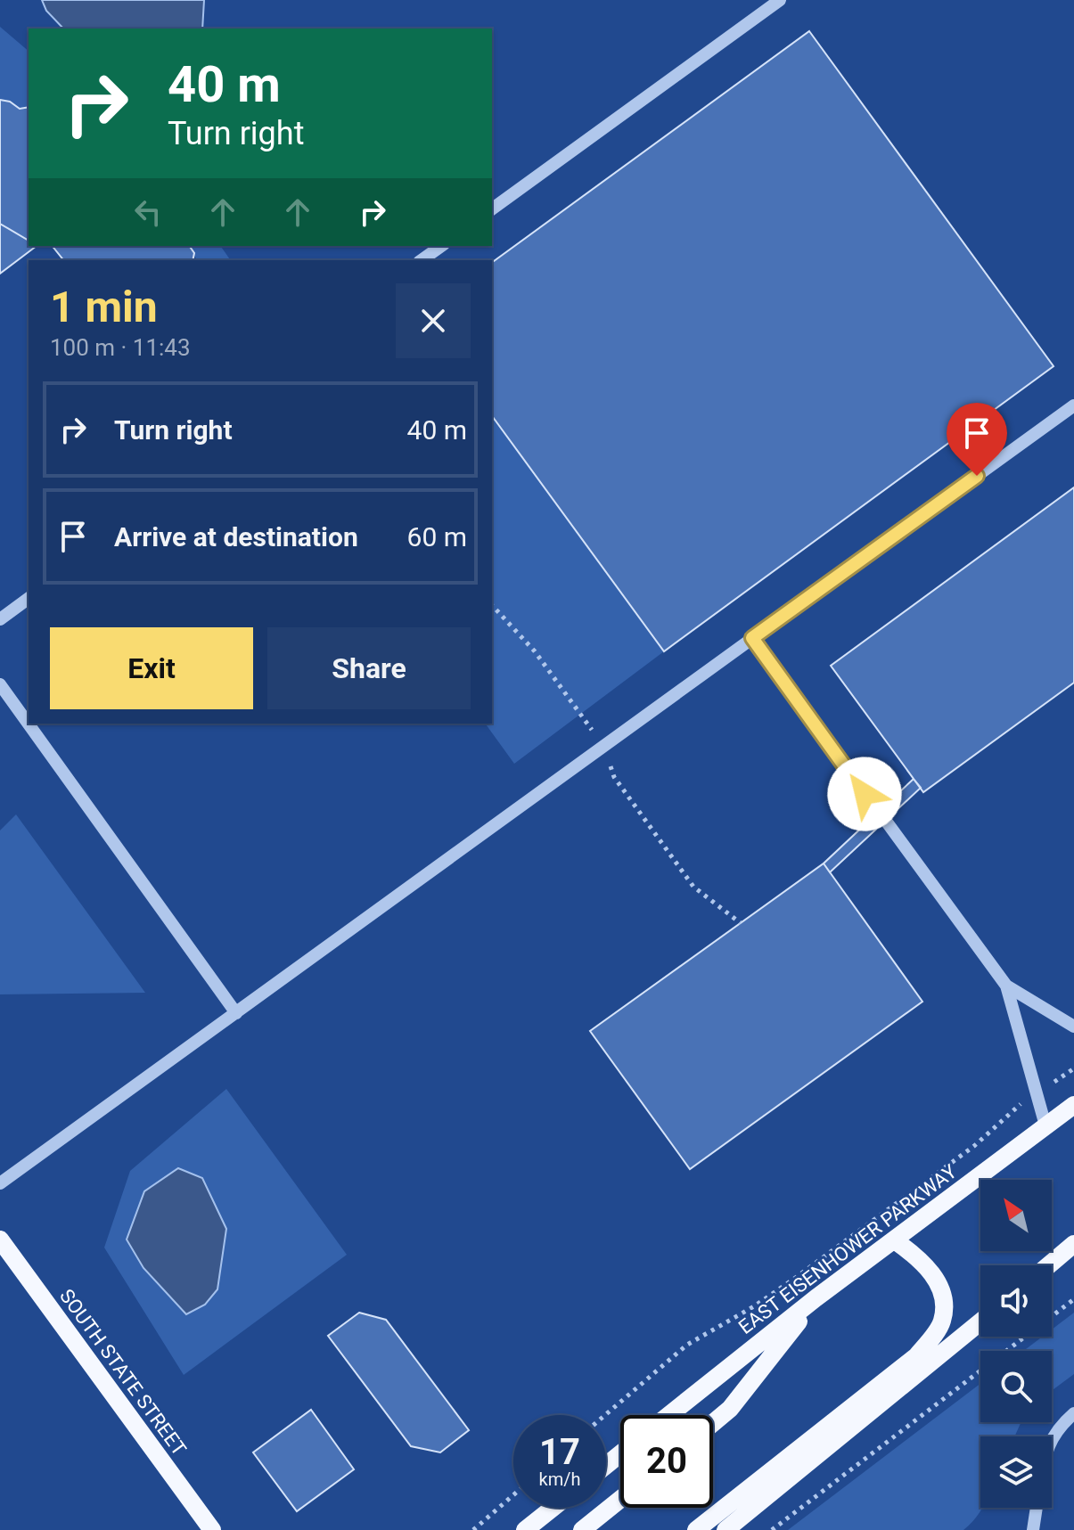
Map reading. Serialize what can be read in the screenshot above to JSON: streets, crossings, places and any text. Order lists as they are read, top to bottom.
{
  "streets": {
    "main road": ["EAST EISENHOWER PARKWAY", "SOUTH STATE STREET"]
  },
  "north": "top left",
  "page": {
    "turn": ["40 m", "Turn right"],
    "heading": ["1 min", "100 m · 11:43"],
    "list": [
      {
        "name": "Turn right",
        "value": "40 m"
      },
      {
        "name": "Arrive at destination",
        "value": "60 m"
      }
    ],
    "buttons": ["Exit", "Share"],
    "speed": "17 km/h",
    "limit": "20"
  }
}
